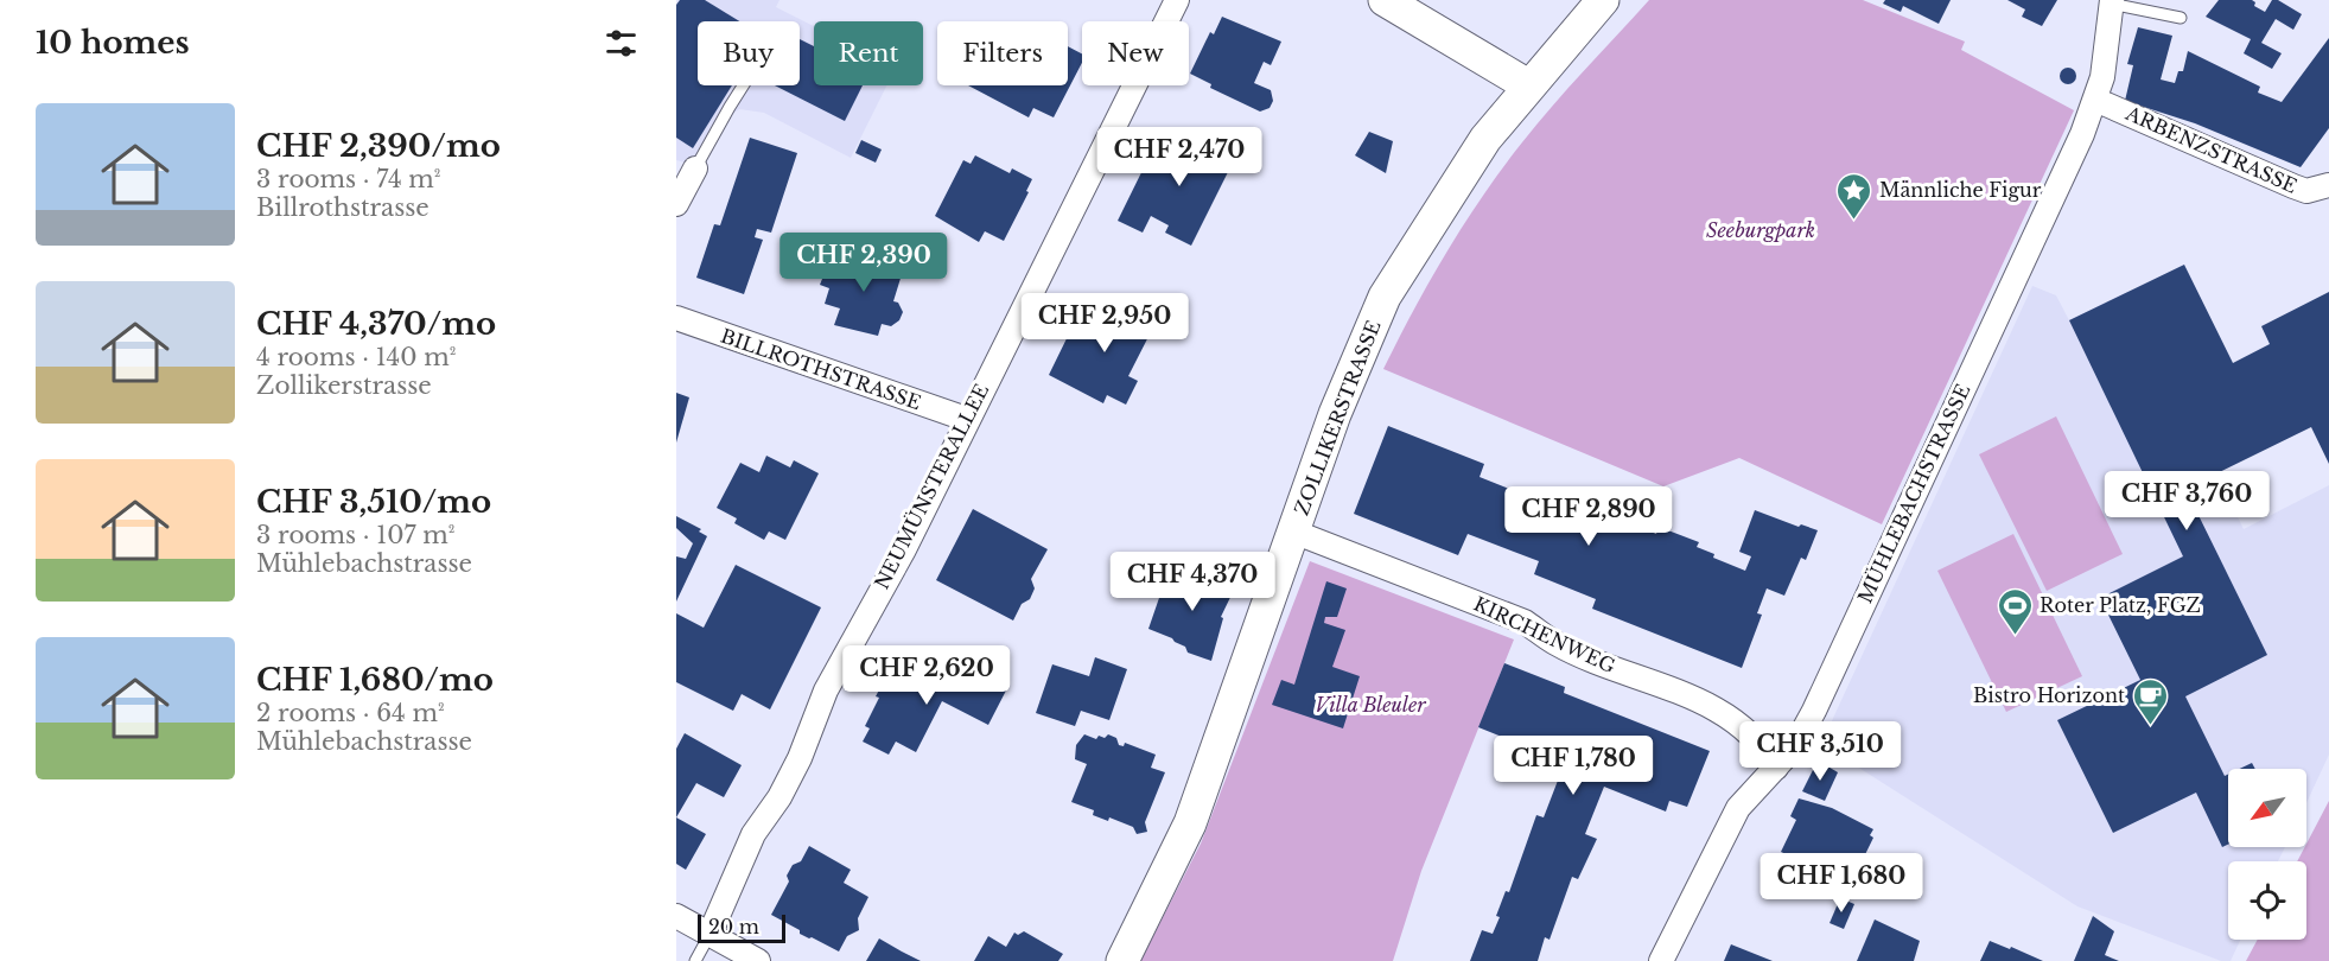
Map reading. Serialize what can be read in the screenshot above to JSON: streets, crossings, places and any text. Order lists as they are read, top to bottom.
{
  "streets": {
    "street": [
      "ARBENZSTRASSE",
      "BILLROTHSTRASSE",
      "ZOLLIKERSTRASSE",
      "NEUMÜNSTERALLEE",
      "MÜHLEBACHSTRASSE",
      "KIRCHENWEG"
    ]
  },
  "crossings": [
    ["ARBENZSTRASSE", "MÜHLEBACHSTRASSE"],
    ["BILLROTHSTRASSE", "NEUMÜNSTERALLEE"],
    ["ZOLLIKERSTRASSE", "KIRCHENWEG"],
    ["MÜHLEBACHSTRASSE", "KIRCHENWEG"]
  ],
  "parks": ["Seeburgpark", "Villa Bleuler"],
  "places": {
    "place": ["Männliche Figur"],
    "sports": ["Roter Platz, FGZ"],
    "cafe": ["Bistro Horizont"]
  },
  "scale_bar": "20 m",
  "north": "bottom left",
  "page": {
    "heading": "10 homes",
    "chip": [
      "Buy",
      "Rent",
      "Filters",
      "New"
    ],
    "list": [
      {
        "name": "CHF 2,390/mo",
        "note": "3 rooms · 74 m² · Billrothstrasse"
      },
      {
        "name": "CHF 4,370/mo",
        "note": "4 rooms · 140 m² · Zollikerstrasse"
      },
      {
        "name": "CHF 3,510/mo",
        "note": "3 rooms · 107 m² · Mühlebachstrasse"
      },
      {
        "name": "CHF 1,680/mo",
        "note": "2 rooms · 64 m² · Mühlebachstrasse"
      }
    ],
    "price": [
      "CHF 2,470",
      "CHF 2,390",
      "CHF 2,950",
      "CHF 3,760",
      "CHF 2,890",
      "CHF 4,370",
      "CHF 2,620",
      "CHF 3,510",
      "CHF 1,780",
      "CHF 1,680"
    ],
    "scale": "20 m"
  }
}
